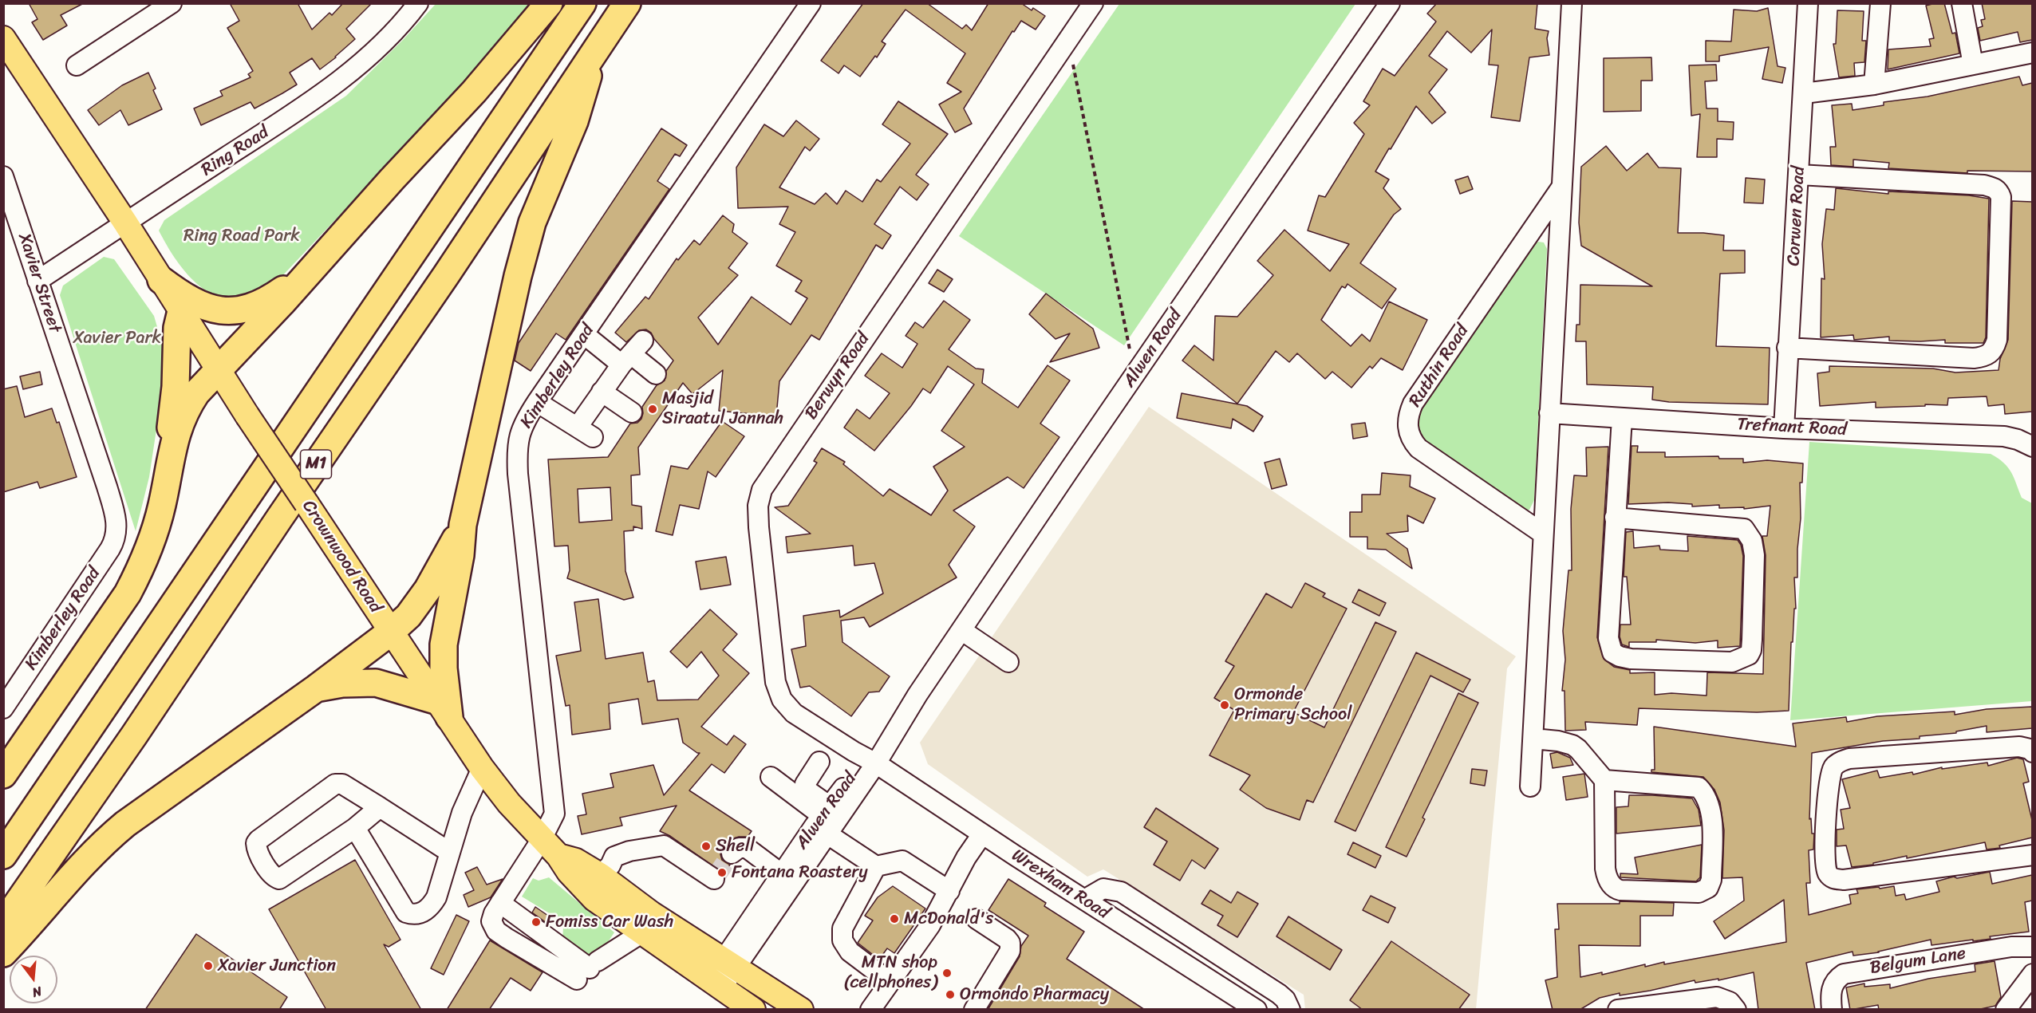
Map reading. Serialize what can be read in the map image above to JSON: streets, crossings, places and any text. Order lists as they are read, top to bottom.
{
  "streets": {
    "highway": ["M1"],
    "main road": ["Crownwood Road"],
    "street": [
      "Ring Road",
      "Corwen Road",
      "Xavier Street",
      "Alwen Road",
      "Ruthin Road",
      "Kimberley Road",
      "Berwyn Road",
      "Trefnant Road",
      "Wrexham Road",
      "Belgum Lane"
    ]
  },
  "crossings": [
    ["Ring Road", "Xavier Street"],
    ["Ring Road", "Crownwood Road"],
    ["Corwen Road", "Trefnant Road"],
    ["Xavier Street", "Kimberley Road"],
    ["Alwen Road", "Berwyn Road"],
    ["Alwen Road", "Crownwood Road"],
    ["Alwen Road", "Wrexham Road"],
    ["Kimberley Road", "Crownwood Road"],
    ["Berwyn Road", "Wrexham Road"]
  ],
  "parks": ["Ring Road Park", "Xavier Park"],
  "places": [
    "Masjid Siraatul Jannah",
    "Ormonde Primary School",
    "Shell",
    "Fontana Roastery",
    "McDonald's",
    "Fomiss Car Wash",
    "Xavier Junction",
    "MTN shop (cellphones)",
    "Ormondo Pharmacy"
  ],
  "north": "bottom"
}
